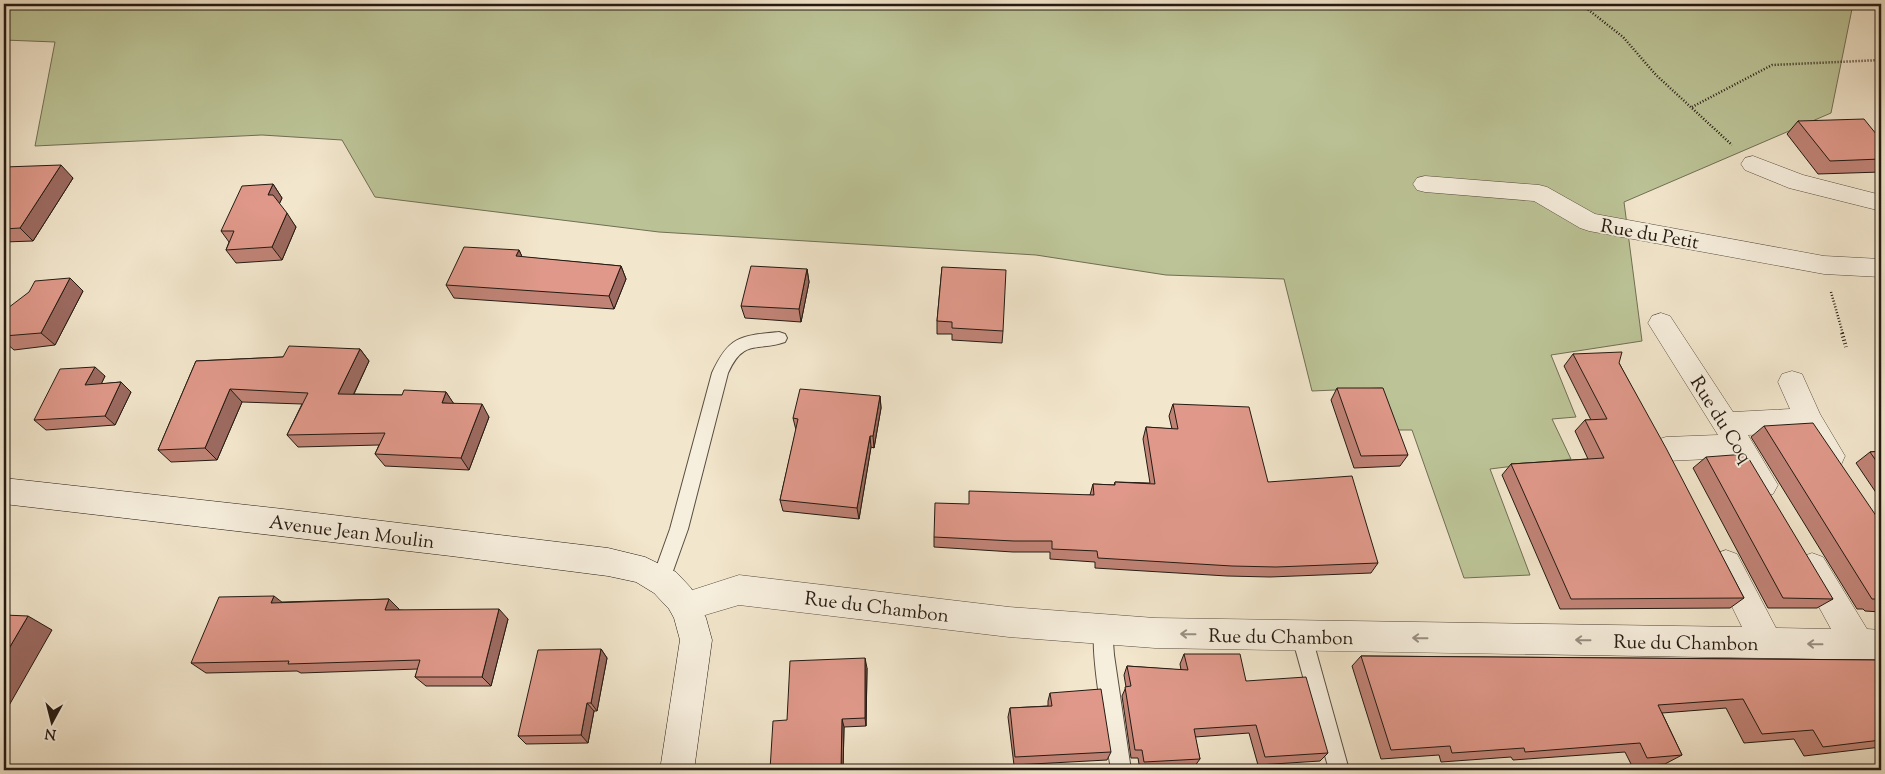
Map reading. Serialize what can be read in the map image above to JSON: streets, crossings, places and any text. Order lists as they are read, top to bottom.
{
  "streets": {
    "street": [
      "Rue du Petit",
      "Rue du Coq",
      "Avenue Jean Moulin",
      "Rue du Chambon"
    ]
  },
  "crossings": [
    ["Avenue Jean Moulin", "Rue du Chambon"]
  ],
  "one_way": ["Rue du Chambon"],
  "north": "bottom"
}
